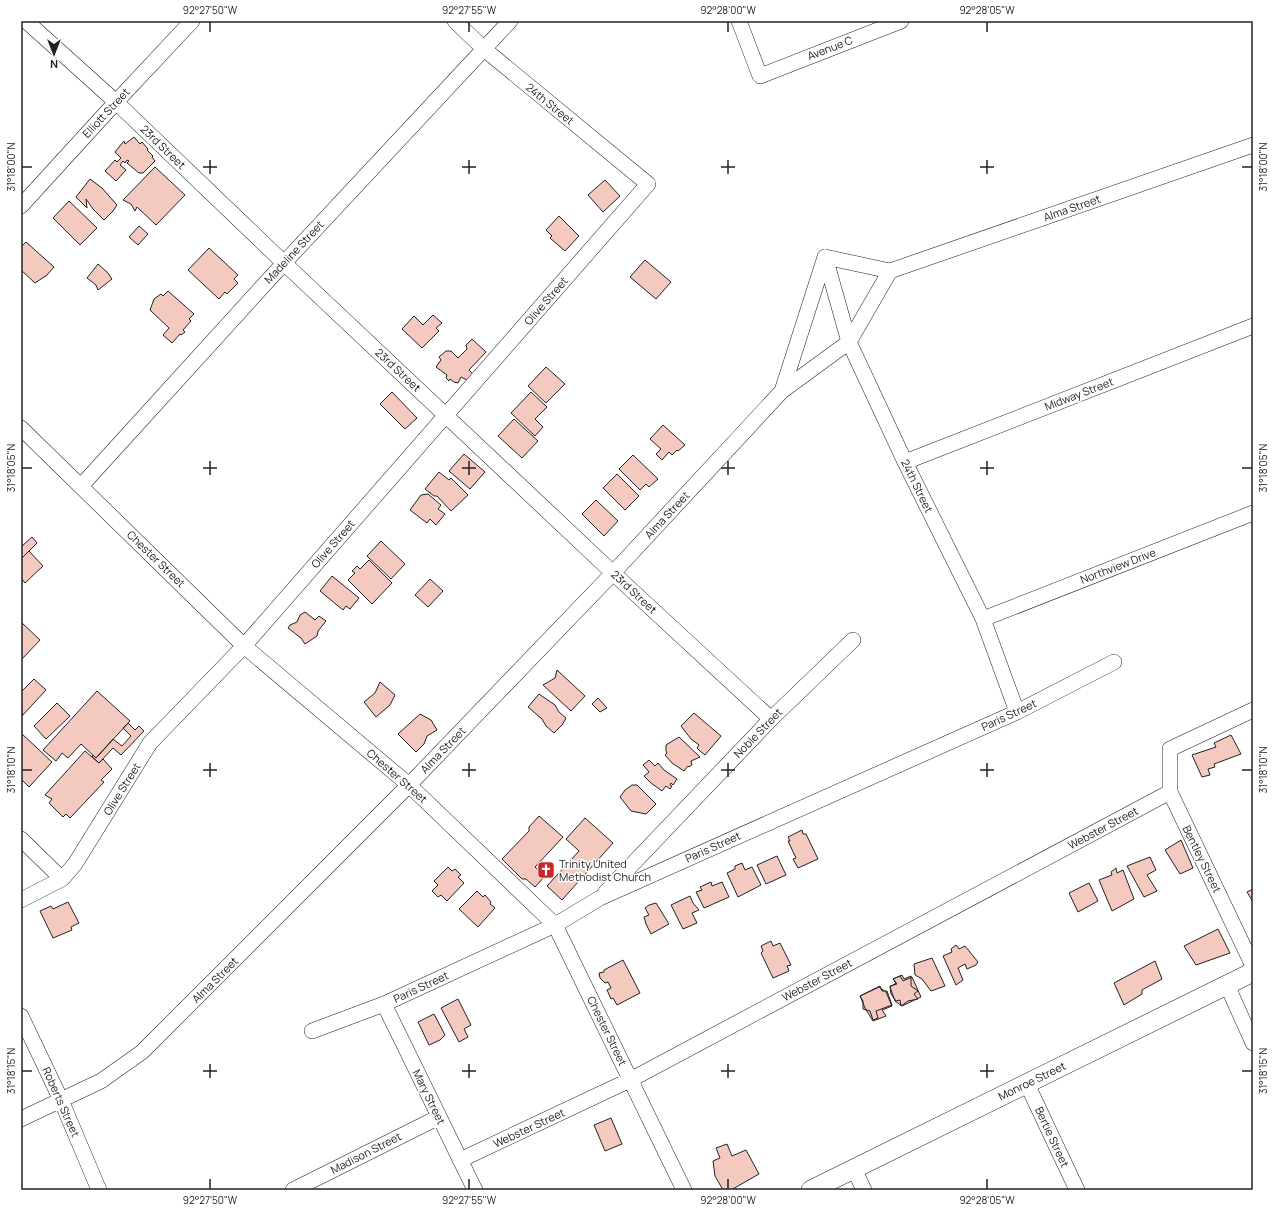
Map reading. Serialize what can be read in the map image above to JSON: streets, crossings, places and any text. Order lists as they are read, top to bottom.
{
  "streets": {
    "main road": ["Monroe Street"],
    "street": [
      "Avenue C",
      "24th Street",
      "Elliott Street",
      "23rd Street",
      "Alma Street",
      "Madeline Street",
      "Olive Street",
      "Midway Street",
      "Chester Street",
      "Northview Drive",
      "Paris Street",
      "Noble Street",
      "Webster Street",
      "Bentley Street",
      "Mary Street",
      "Roberts Street",
      "Bertie Street",
      "Madison Street"
    ]
  },
  "crossings": [
    ["24th Street", "Alma Street"],
    ["24th Street", "Madeline Street"],
    ["24th Street", "Olive Street"],
    ["24th Street", "Midway Street"],
    ["24th Street", "Northview Drive"],
    ["24th Street", "Paris Street"],
    ["Elliott Street", "23rd Street"],
    ["23rd Street", "Alma Street"],
    ["23rd Street", "Madeline Street"],
    ["23rd Street", "Olive Street"],
    ["23rd Street", "Noble Street"],
    ["Alma Street", "Chester Street"],
    ["Alma Street", "Roberts Street"],
    ["Madeline Street", "Chester Street"],
    ["Olive Street", "Chester Street"],
    ["Chester Street", "Paris Street"],
    ["Chester Street", "Webster Street"],
    ["Paris Street", "Noble Street"],
    ["Paris Street", "Mary Street"],
    ["Webster Street", "Bentley Street"],
    ["Webster Street", "Mary Street"],
    ["Monroe Street", "Bertie Street"],
    ["Mary Street", "Madison Street"]
  ],
  "places": {
    "church": ["Trinity United Methodist Church"]
  },
  "north": "bottom",
  "coordinates": [
    "92°27'50\"W",
    "92°27'55\"W",
    "92°28'00\"W",
    "92°28'05\"W",
    "31°18'00\"N",
    "31°18'05\"N",
    "31°18'10\"N",
    "31°18'15\"N"
  ]
}
